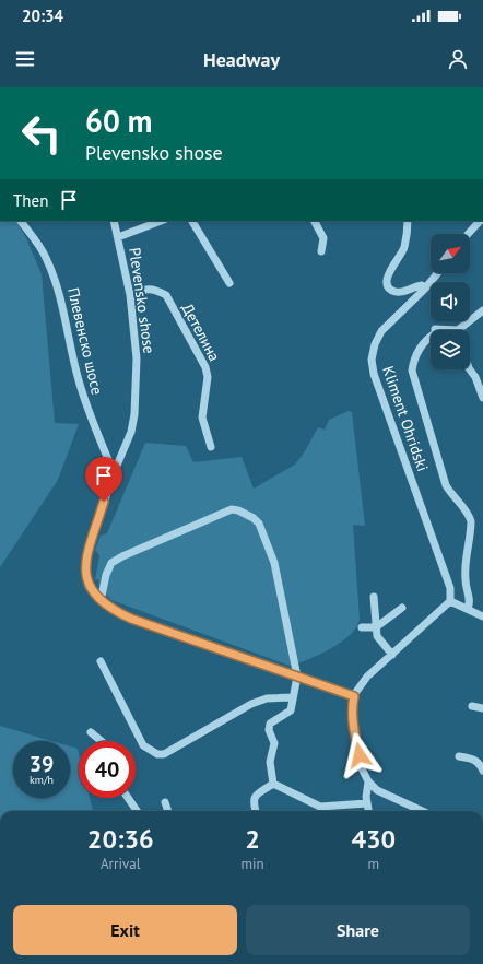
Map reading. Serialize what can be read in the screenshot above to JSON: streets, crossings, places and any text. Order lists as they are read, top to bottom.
{
  "streets": {
    "street": [
      "Plevensko shose",
      "Детелина",
      "Плевенско шосе",
      "Kliment Ohridski"
    ]
  },
  "crossings": [
    ["Plevensko shose", "Детелина"],
    ["Plevensko shose", "Плевенско шосе"]
  ],
  "north": "top right",
  "page": {
    "status": "20:34",
    "header": "Headway",
    "turn": ["60 m", "Plevensko shose"],
    "then": "Then",
    "speed": "39 km/h",
    "limit": "40",
    "eta": [
      "20:36",
      "Arrival",
      "2",
      "min",
      "430",
      "m"
    ],
    "buttons": ["Exit", "Share"]
  }
}
